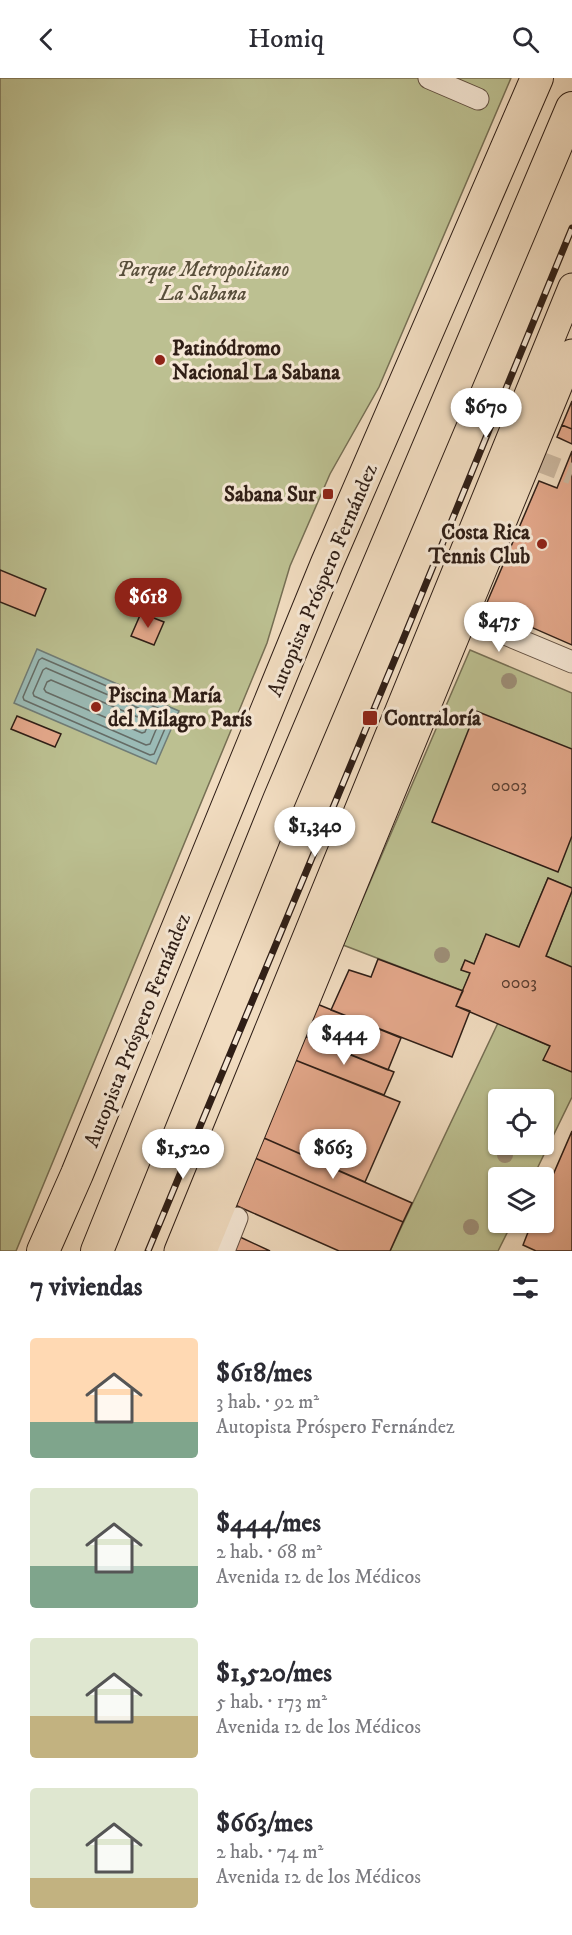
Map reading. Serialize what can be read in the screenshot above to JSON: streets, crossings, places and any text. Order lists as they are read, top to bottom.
{
  "streets": {
    "highway": ["Autopista Próspero Fernández"]
  },
  "parks": ["Parque Metropolitano La Sabana"],
  "places": {
    "other": ["Patinódromo Nacional La Sabana", "Costa Rica Tennis Club", "Piscina María del Milagro París"],
    "transit": ["Sabana Sur", "Contraloría"]
  },
  "house_numbers": ["0003", "0003"],
  "page": {
    "header": "Homiq",
    "price": [
      "$670",
      "$618",
      "$475",
      "$1,340",
      "$444",
      "$1,520",
      "$663"
    ],
    "heading": "7 viviendas",
    "list": [
      {
        "name": "$618/mes",
        "note": "3 hab. · 92 m² · Autopista Próspero Fernández"
      },
      {
        "name": "$444/mes",
        "note": "2 hab. · 68 m² · Avenida 12 de los Médicos"
      },
      {
        "name": "$1,520/mes",
        "note": "5 hab. · 173 m² · Avenida 12 de los Médicos"
      },
      {
        "name": "$663/mes",
        "note": "2 hab. · 74 m² · Avenida 12 de los Médicos"
      }
    ]
  }
}
